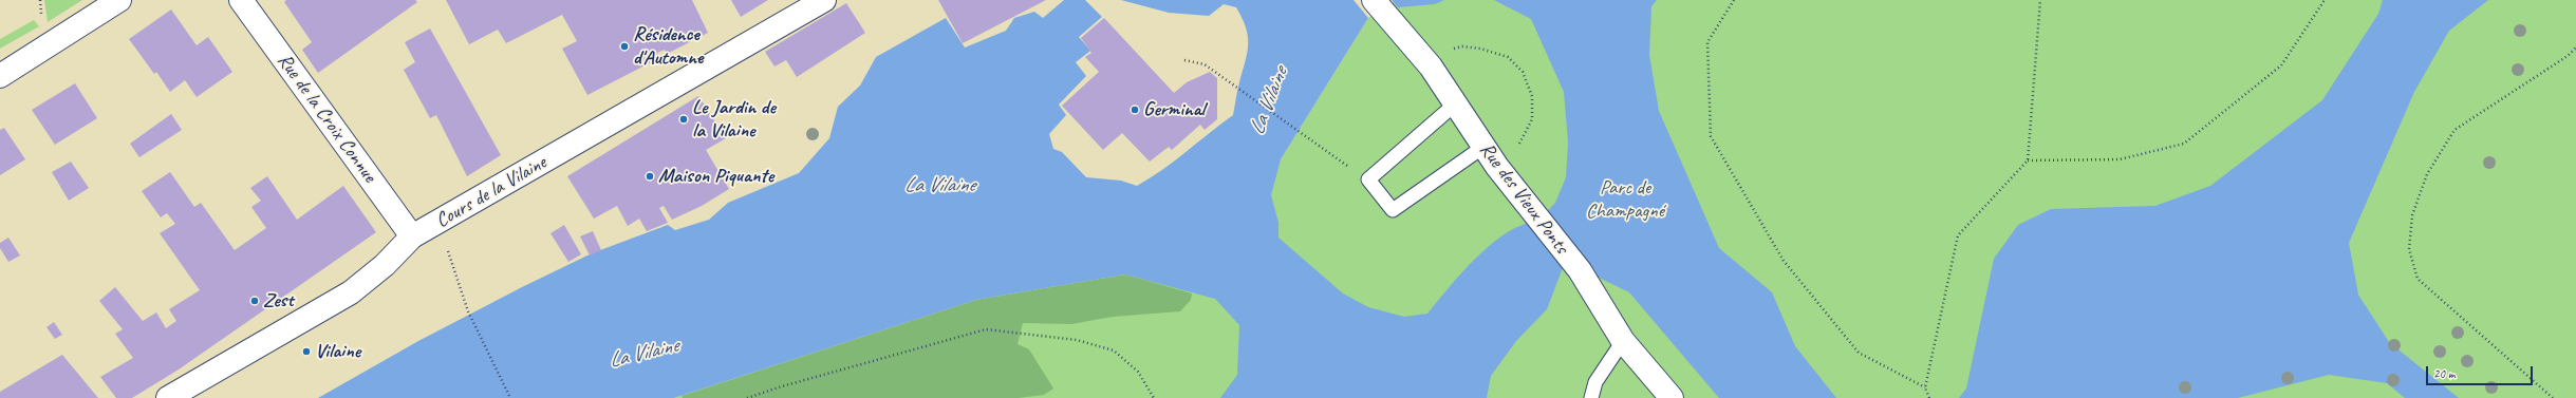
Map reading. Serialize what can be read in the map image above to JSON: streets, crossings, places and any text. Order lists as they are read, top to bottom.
{
  "streets": {
    "street": ["Rue de la Croix Connue", "Cours de la Vilaine", "Rue des Vieux Ponts"]
  },
  "crossings": [
    ["Rue de la Croix Connue", "Cours de la Vilaine"]
  ],
  "water": ["La Vilaine"],
  "parks": ["Parc de Champagné"],
  "places": [
    "Résidence d'Automne",
    "Germinal",
    "Le Jardin de la Vilaine",
    "Maison Piquante",
    "Zest",
    "Vilaine"
  ],
  "scale_bar": "20 m"
}
